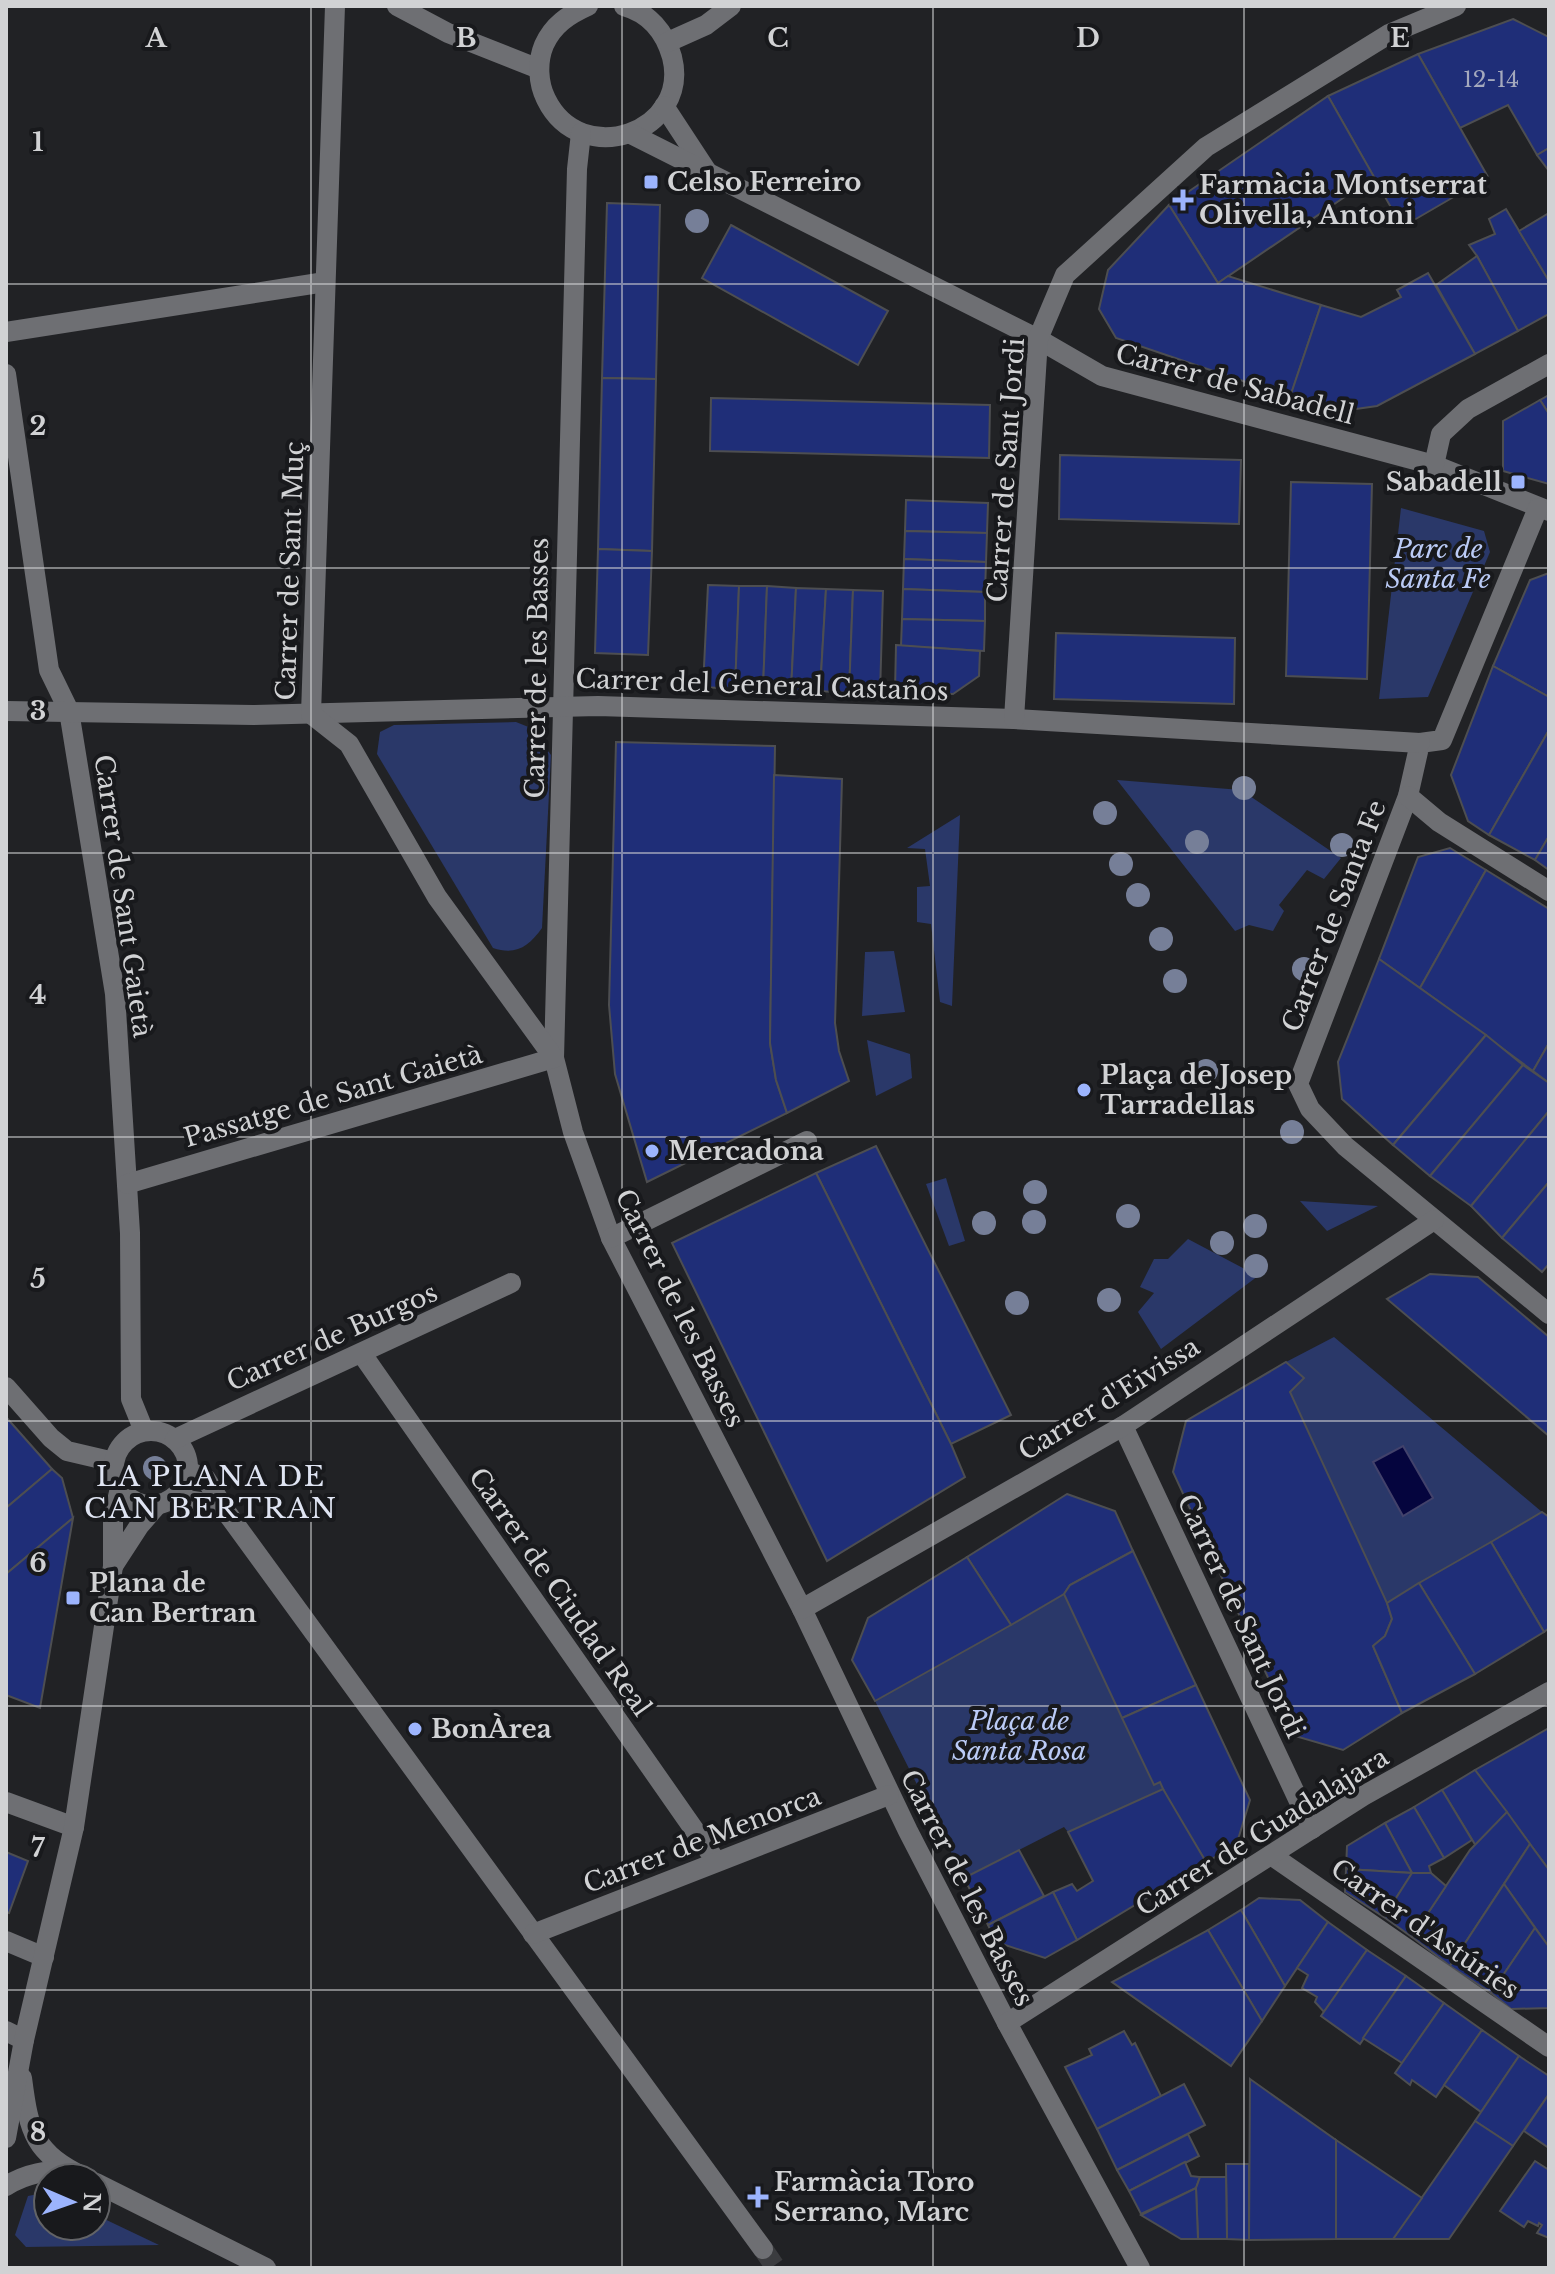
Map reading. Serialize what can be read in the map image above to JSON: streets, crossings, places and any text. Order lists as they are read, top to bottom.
{
  "streets": {
    "street": [
      "Carrer de Sabadell",
      "Carrer de Sant Jordi",
      "Carrer de Sant Muç",
      "Carrer de les Basses",
      "Carrer del General Castaños",
      "Carrer de Sant Gaietà",
      "Carrer de Santa Fe",
      "Passatge de Sant Gaietà",
      "Carrer de Burgos",
      "Carrer d'Eivissa",
      "Carrer de Ciudad Real",
      "Carrer de Guadalajara",
      "Carrer de Menorca",
      "Carrer d'Astúries"
    ]
  },
  "crossings": [
    ["Carrer de Sabadell", "Carrer de Sant Jordi"],
    ["Carrer de Sant Jordi", "Carrer del General Castaños"],
    ["Carrer de Sant Jordi", "Carrer d'Eivissa"],
    ["Carrer de Sant Jordi", "Carrer de Guadalajara"],
    ["Carrer de Sant Muç", "Carrer de les Basses"],
    ["Carrer de Sant Muç", "Carrer del General Castaños"],
    ["Carrer de Sant Muç", "Passatge de Sant Gaietà"],
    ["Carrer de les Basses", "Carrer del General Castaños"],
    ["Carrer de les Basses", "Passatge de Sant Gaietà"],
    ["Carrer de les Basses", "Carrer d'Eivissa"],
    ["Carrer de les Basses", "Carrer de Guadalajara"],
    ["Carrer de les Basses", "Carrer de Menorca"],
    ["Carrer del General Castaños", "Carrer de Sant Gaietà"],
    ["Carrer del General Castaños", "Carrer de Santa Fe"],
    ["Carrer de Sant Gaietà", "Passatge de Sant Gaietà"],
    ["Carrer de Sant Gaietà", "Carrer de Burgos"],
    ["Carrer de Santa Fe", "Carrer d'Eivissa"],
    ["Carrer de Burgos", "Carrer de Ciudad Real"],
    ["Carrer de Ciudad Real", "Carrer de Menorca"],
    ["Carrer de Guadalajara", "Carrer d'Astúries"]
  ],
  "districts": ["LA PLANA DE CAN BERTRAN"],
  "parks": ["Parc de Santa Fe", "Plaça de Santa Rosa"],
  "places": {
    "transit": ["Celso Ferreiro", "Sabadell", "Plana de Can Bertran"],
    "health": ["Farmàcia Montserrat Olivella, Antoni", "Farmàcia Toro Serrano, Marc"],
    "other": ["Plaça de Josep Tarradellas", "Mercadona", "BonÀrea"]
  },
  "house_numbers": ["12-14"],
  "north": "right",
  "grid": {
    "columns": [
      "A",
      "B",
      "C",
      "D",
      "E"
    ],
    "rows": [
      "1",
      "2",
      "3",
      "4",
      "5",
      "6",
      "7",
      "8"
    ]
  }
}
